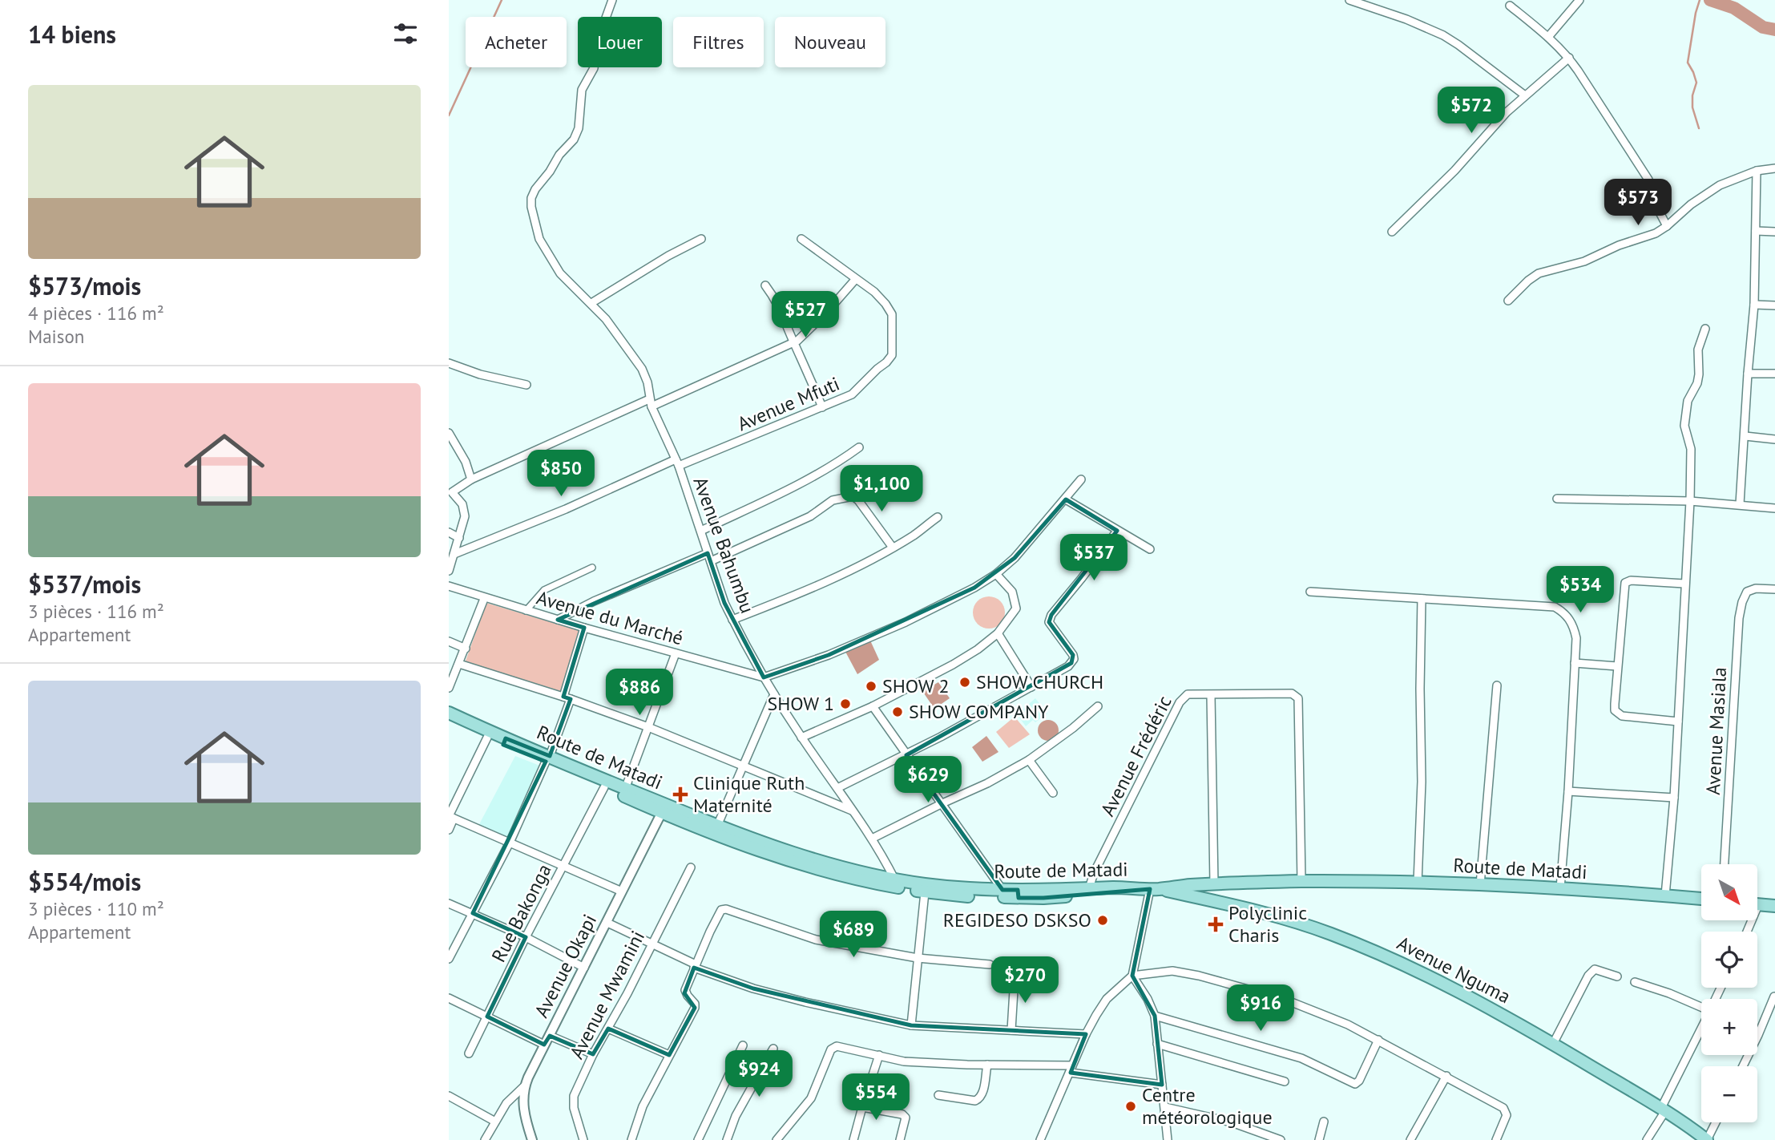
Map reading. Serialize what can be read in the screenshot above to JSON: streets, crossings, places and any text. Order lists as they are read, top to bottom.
{
  "streets": {
    "main road": ["Route de Matadi", "Avenue Nguma"],
    "street": [
      "Avenue Mfuti",
      "Avenue Bahumbu",
      "Avenue du Marché",
      "Avenue Masiala",
      "Avenue Frédéric",
      "Rue Bakonga",
      "Avenue Okapi",
      "Avenue Mwamini"
    ]
  },
  "crossings": [
    ["Avenue Mfuti", "Avenue Bahumbu"],
    ["Avenue Bahumbu", "Avenue du Marché"],
    ["Avenue Bahumbu", "Route de Matadi"],
    ["Avenue Frédéric", "Route de Matadi"],
    ["Route de Matadi", "Rue Bakonga"],
    ["Route de Matadi", "Avenue Okapi"],
    ["Route de Matadi", "Avenue Nguma"]
  ],
  "places": {
    "other": [
      "SHOW CHURCH",
      "SHOW 2",
      "SHOW 1",
      "SHOW COMPANY",
      "REGIDESO DSKSO",
      "Centre météorologique"
    ],
    "health": ["Clinique Ruth Maternité", "Polyclinic Charis"]
  },
  "north": "bottom right",
  "page": {
    "heading": "14 biens",
    "chip": [
      "Acheter",
      "Louer",
      "Filtres",
      "Nouveau"
    ],
    "list": [
      {
        "name": "$573/mois",
        "note": "4 pièces · 116 m² · Maison"
      },
      {
        "name": "$537/mois",
        "note": "3 pièces · 116 m² · Appartement"
      },
      {
        "name": "$554/mois",
        "note": "3 pièces · 110 m² · Appartement"
      }
    ],
    "price": [
      "$572",
      "$573",
      "$527",
      "$850",
      "$1,100",
      "$537",
      "$534",
      "$886",
      "$629",
      "$689",
      "$270",
      "$916",
      "$924",
      "$554"
    ],
    "map_buttons": ["+", "−"]
  }
}
